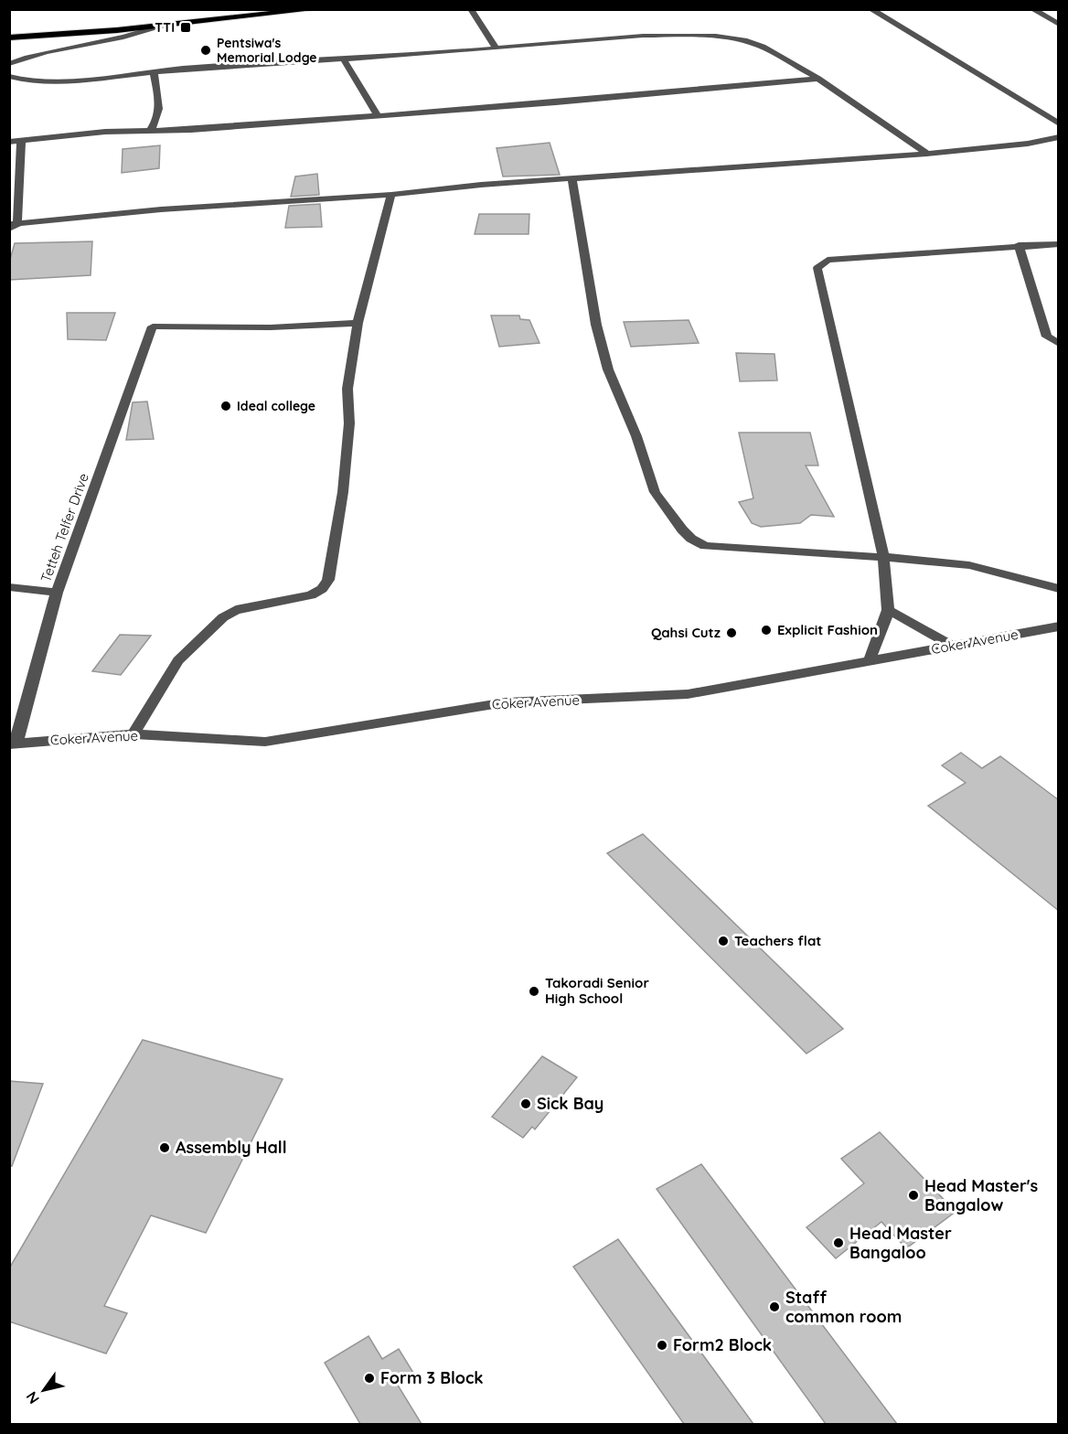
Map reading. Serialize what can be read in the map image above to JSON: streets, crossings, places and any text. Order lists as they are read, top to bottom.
{
  "streets": {
    "street": ["Tetteh Telfer Drive", "Coker Avenue"]
  },
  "crossings": [
    ["Tetteh Telfer Drive", "Coker Avenue"]
  ],
  "places": {
    "transit": ["TTI"],
    "other": [
      "Pentsiwa's Memorial Lodge",
      "Ideal college",
      "Explicit Fashion",
      "Qahsi Cutz",
      "Teachers flat",
      "Takoradi Senior High School",
      "Sick Bay",
      "Assembly Hall",
      "Head Master's Bangalow",
      "Head Master Bangaloo",
      "Staff common room",
      "Form2 Block",
      "Form 3 Block"
    ]
  },
  "north": "bottom left"
}
